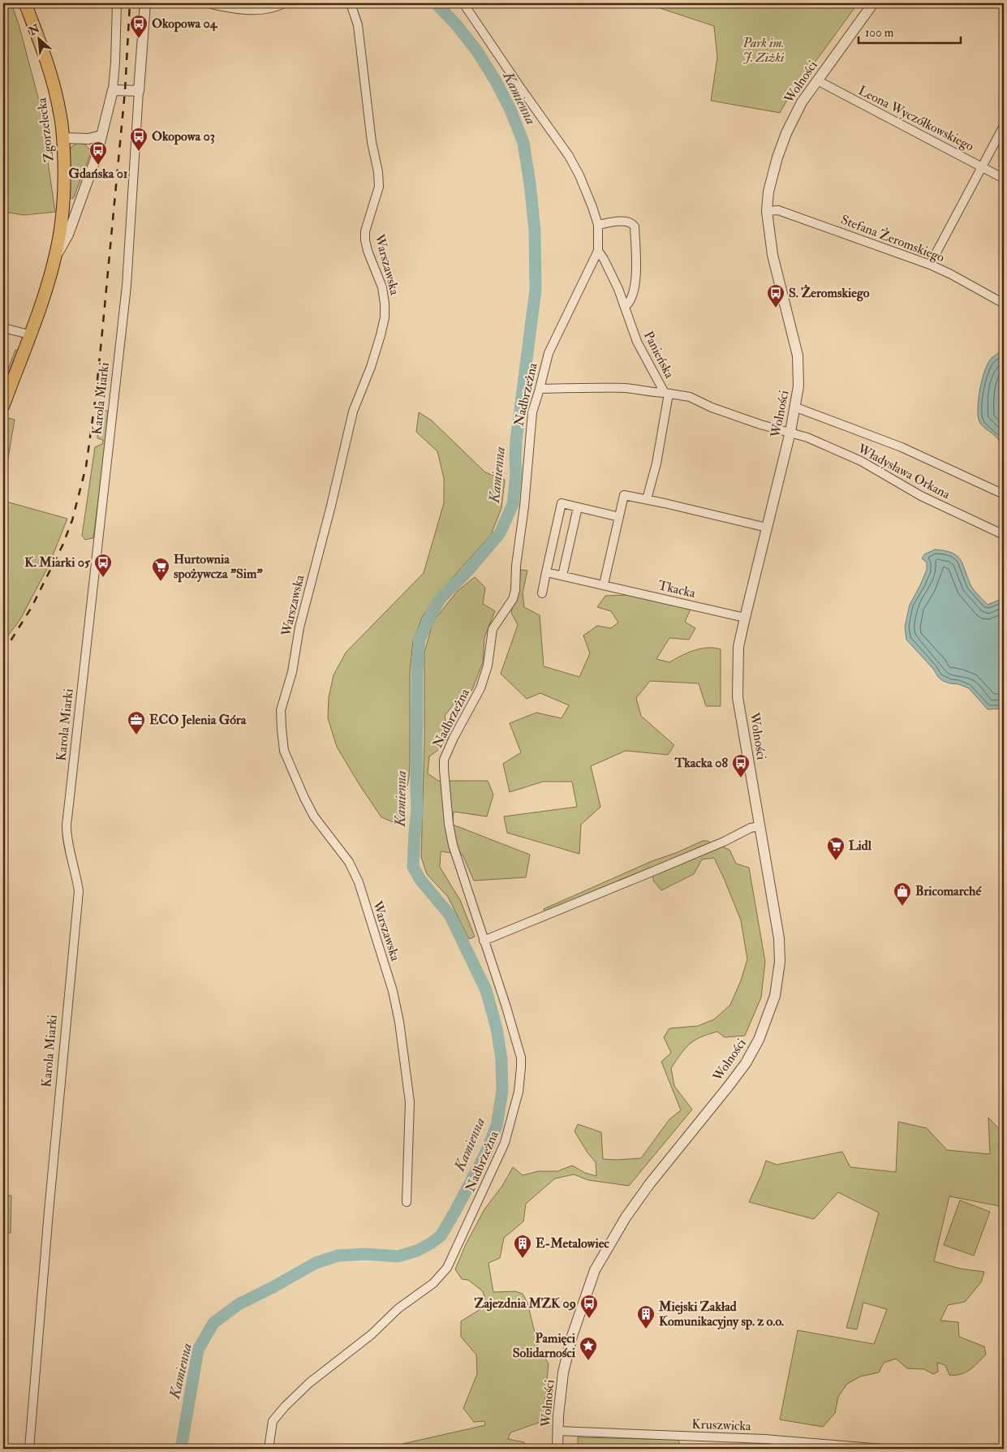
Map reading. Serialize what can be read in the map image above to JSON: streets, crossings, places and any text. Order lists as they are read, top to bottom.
{
  "streets": {
    "main road": ["Zgorzelecka"],
    "street": [
      "Wolności",
      "Leona Wyczółkowskiego",
      "Stefana Żeromskiego",
      "Warszawska",
      "Panieńska",
      "Nadbrzeżna",
      "Karola Miarki",
      "Władysława Orkana",
      "Tkacka",
      "Kruszwicka"
    ]
  },
  "crossings": [
    ["Wolności", "Leona Wyczółkowskiego"],
    ["Wolności", "Stefana Żeromskiego"],
    ["Wolności", "Panieńska"],
    ["Wolności", "Władysława Orkana"],
    ["Wolności", "Tkacka"],
    ["Wolności", "Kruszwicka"],
    ["Panieńska", "Nadbrzeżna"],
    ["Panieńska", "Władysława Orkana"]
  ],
  "water": ["Kamienna"],
  "parks": ["Park im. J. Ziżki"],
  "places": {
    "bus stop": [
      "Okopowa 04",
      "Okopowa 03",
      "Gdańska 01",
      "S. Żeromskiego",
      "K. Miarki 05",
      "Tkacka 08",
      "Zajezdnia MZK 09"
    ],
    "supermarket": ["Hurtownia spożywcza \"Sim\"", "Lidl"],
    "office": ["ECO Jelenia Góra"],
    "shop": ["Bricomarché"],
    "building": ["E-Metalowiec", "Miejski Zakład Komunikacyjny sp. z o.o."],
    "place": ["Pamięci Solidarności"]
  },
  "scale_bar": "100 m",
  "north": "top left"
}
